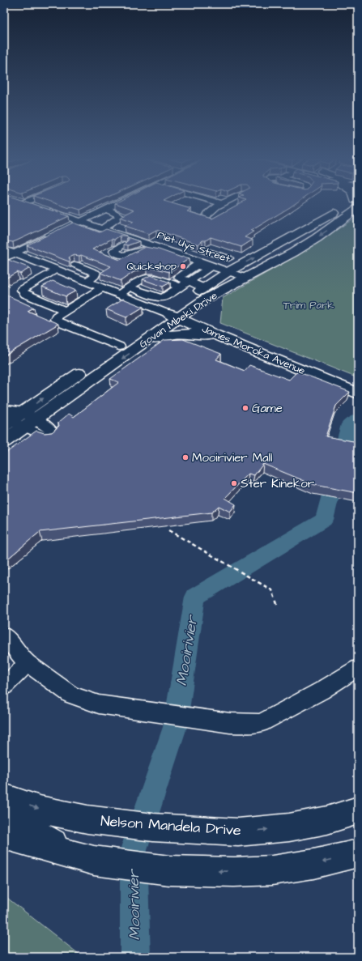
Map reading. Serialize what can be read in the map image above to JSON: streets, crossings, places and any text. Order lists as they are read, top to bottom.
{
  "streets": {
    "main road": ["Govan Mbeki Drive", "James Moroka Avenue", "Nelson Mandela Drive"],
    "street": ["Piet Uys Street"]
  },
  "crossings": [
    ["Piet Uys Street", "Govan Mbeki Drive"],
    ["Govan Mbeki Drive", "James Moroka Avenue"]
  ],
  "water": ["Mooirivier"],
  "parks": ["Trim Park"],
  "places": [
    "Quickshop",
    "Game",
    "Mooirivier Mall",
    "Ster Kinekor"
  ]
}
